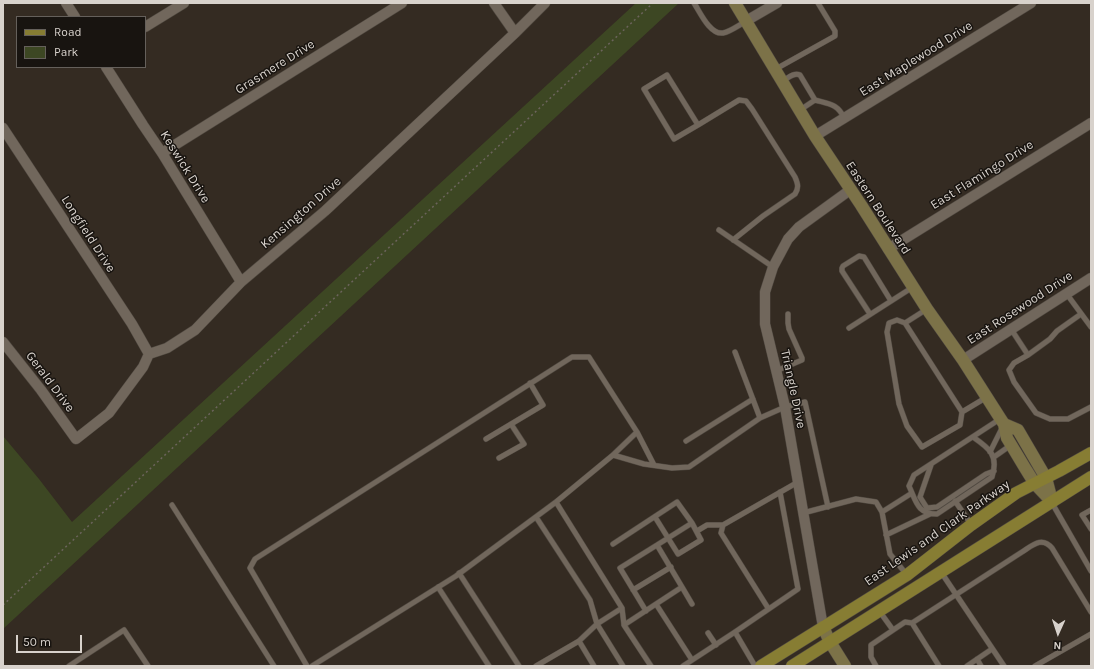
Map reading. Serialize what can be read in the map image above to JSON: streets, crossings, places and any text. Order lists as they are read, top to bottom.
{
  "streets": {
    "main road": ["Eastern Boulevard", "East Lewis and Clark Parkway"],
    "street": [
      "East Maplewood Drive",
      "Grasmere Drive",
      "Keswick Drive",
      "East Flamingo Drive",
      "Kensington Drive",
      "Longfield Drive",
      "East Rosewood Drive",
      "Gerald Drive",
      "Triangle Drive"
    ]
  },
  "crossings": [
    ["East Maplewood Drive", "Eastern Boulevard"],
    ["Grasmere Drive", "Keswick Drive"],
    ["Keswick Drive", "Kensington Drive"],
    ["East Flamingo Drive", "Eastern Boulevard"],
    ["Eastern Boulevard", "East Rosewood Drive"],
    ["Eastern Boulevard", "Triangle Drive"],
    ["Eastern Boulevard", "East Lewis and Clark Parkway"],
    ["Kensington Drive", "Longfield Drive"],
    ["Kensington Drive", "Gerald Drive"],
    ["Longfield Drive", "Gerald Drive"],
    ["Triangle Drive", "East Lewis and Clark Parkway"]
  ],
  "legend": ["Road", "Park"],
  "scale_bar": "50 m",
  "north": "bottom"
}
